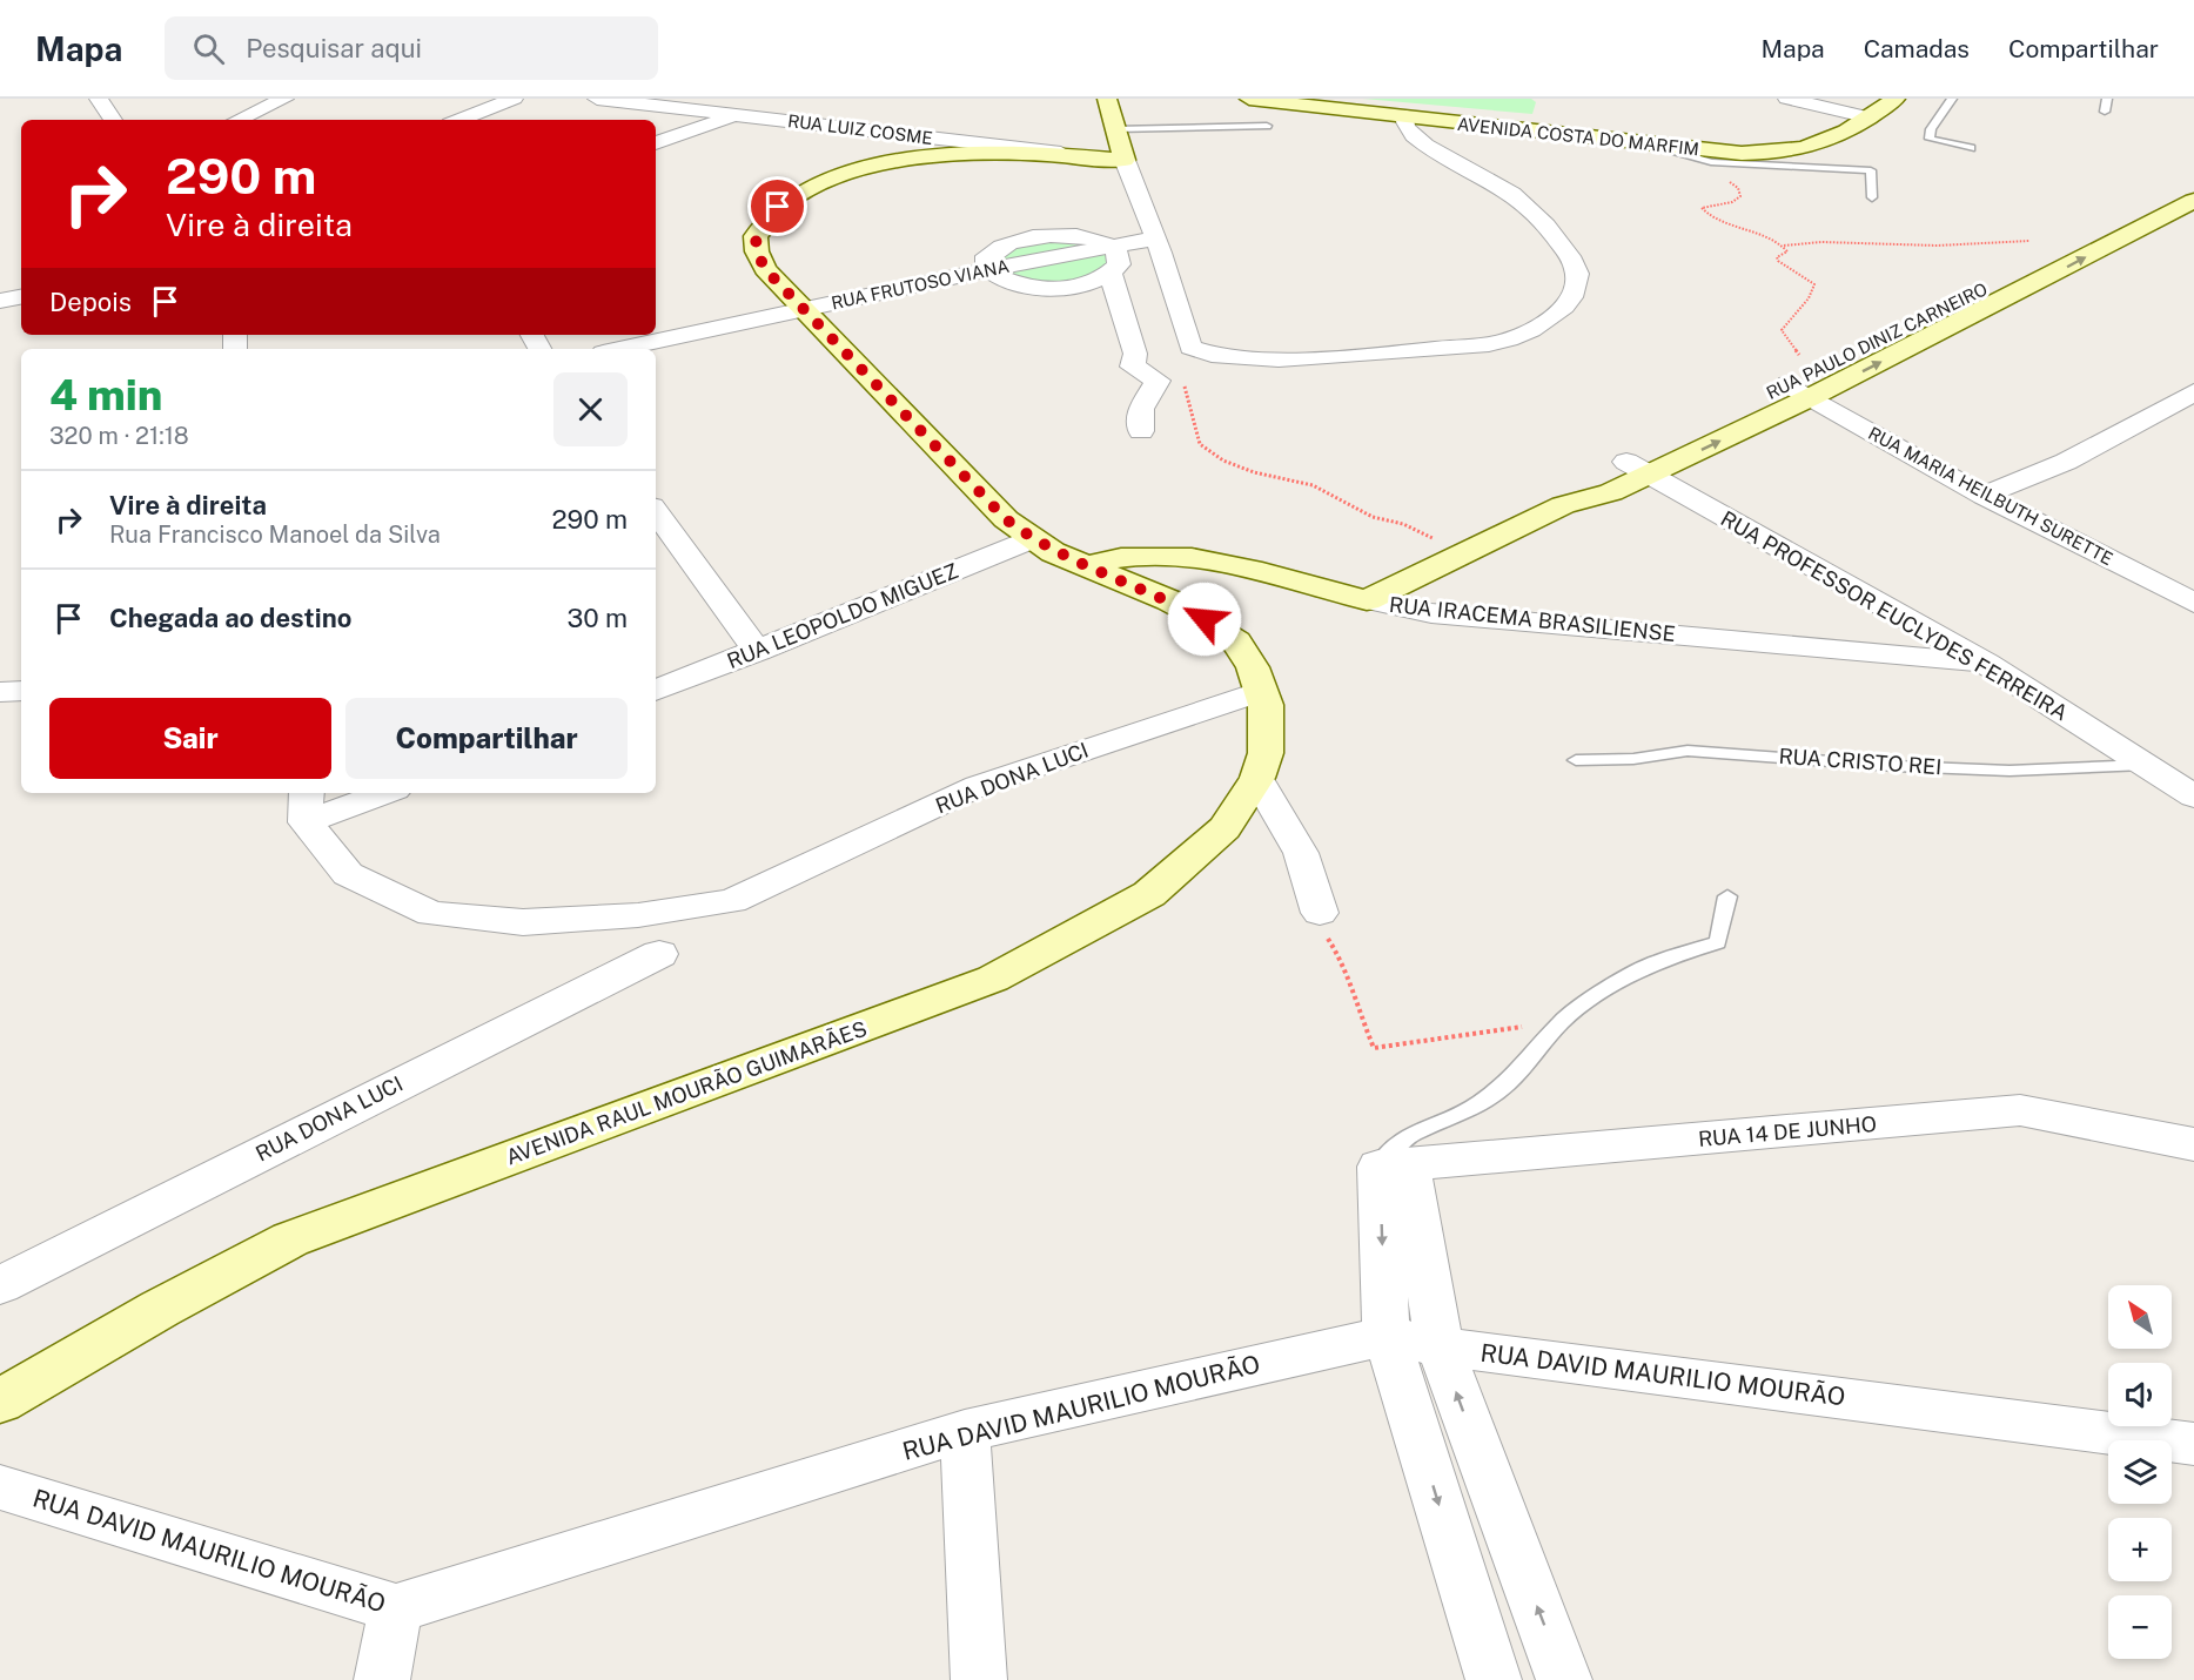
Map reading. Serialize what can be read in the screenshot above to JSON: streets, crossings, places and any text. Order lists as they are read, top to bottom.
{
  "streets": {
    "street": [
      "RUA LUIZ COSME",
      "AVENIDA COSTA DO MARFIM",
      "RUA FRUTOSO VIANA",
      "RUA PAULO DINIZ CARNEIRO",
      "RUA MARIA HEILBUTH SURETTE",
      "RUA LEOPOLDO MIGUEZ",
      "RUA PROFESSOR EUCLYDES FERREIRA",
      "RUA IRACEMA BRASILIENSE",
      "RUA DONA LUCI",
      "AVENIDA RAUL MOURÃO GUIMARÃES",
      "RUA 14 DE JUNHO",
      "RUA DAVID MAURILIO MOURÃO"
    ],
    "lane": ["RUA CRISTO REI"]
  },
  "crossings": [
    ["RUA LUIZ COSME", "AVENIDA RAUL MOURÃO GUIMARÃES"],
    ["RUA FRUTOSO VIANA", "AVENIDA RAUL MOURÃO GUIMARÃES"],
    ["RUA PAULO DINIZ CARNEIRO", "RUA MARIA HEILBUTH SURETTE"],
    ["RUA PAULO DINIZ CARNEIRO", "RUA PROFESSOR EUCLYDES FERREIRA"],
    ["RUA PAULO DINIZ CARNEIRO", "RUA IRACEMA BRASILIENSE"],
    ["RUA LEOPOLDO MIGUEZ", "AVENIDA RAUL MOURÃO GUIMARÃES"],
    ["RUA PROFESSOR EUCLYDES FERREIRA", "RUA IRACEMA BRASILIENSE"],
    ["RUA PROFESSOR EUCLYDES FERREIRA", "RUA CRISTO REI"],
    ["RUA IRACEMA BRASILIENSE", "AVENIDA RAUL MOURÃO GUIMARÃES"],
    ["RUA DONA LUCI", "AVENIDA RAUL MOURÃO GUIMARÃES"]
  ],
  "north": "top left",
  "page": {
    "header": "Mapa",
    "search": "Pesquisar aqui",
    "nav": ["Mapa", "Camadas", "Compartilhar"],
    "turn": ["290 m", "Vire à direita"],
    "then": "Depois",
    "heading": ["4 min", "320 m · 21:18"],
    "list": [
      {
        "name": "Vire à direita",
        "note": "Rua Francisco Manoel da Silva",
        "value": "290 m"
      },
      {
        "name": "Chegada ao destino",
        "value": "30 m"
      }
    ],
    "buttons": ["Sair", "Compartilhar"],
    "map_buttons": ["+", "−"]
  }
}
